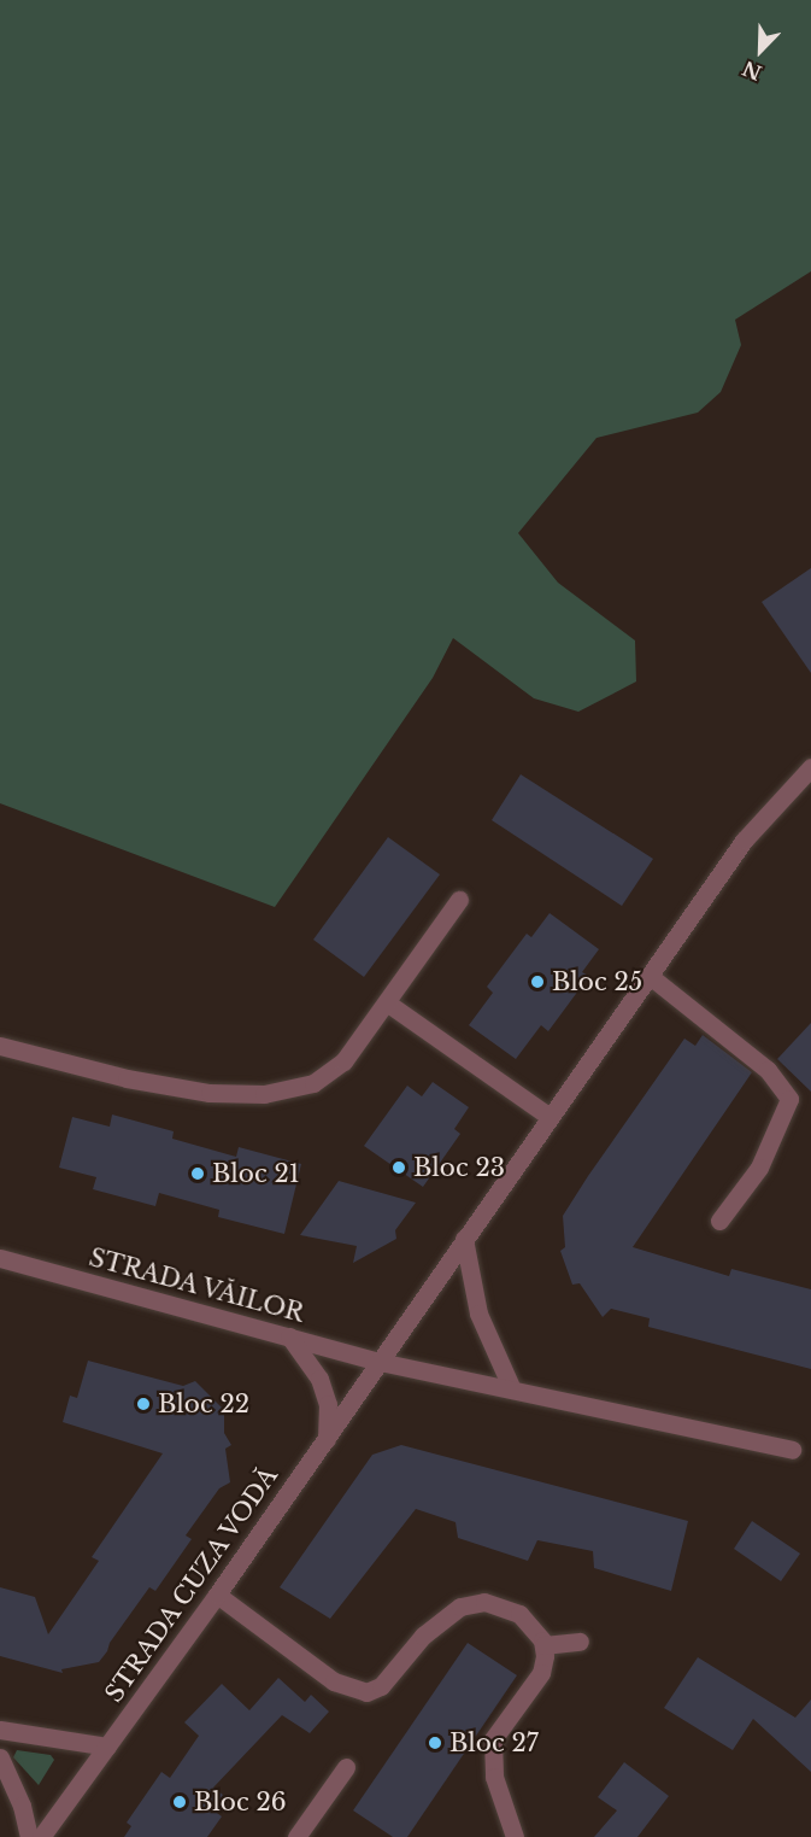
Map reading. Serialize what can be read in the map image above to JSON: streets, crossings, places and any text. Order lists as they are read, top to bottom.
{
  "streets": {
    "street": ["STRADA VĂILOR", "STRADA CUZA VODĂ"]
  },
  "crossings": [
    ["STRADA VĂILOR", "STRADA CUZA VODĂ"]
  ],
  "places": [
    "Bloc 25",
    "Bloc 23",
    "Bloc 21",
    "Bloc 22",
    "Bloc 27",
    "Bloc 26"
  ],
  "north": "bottom left"
}
